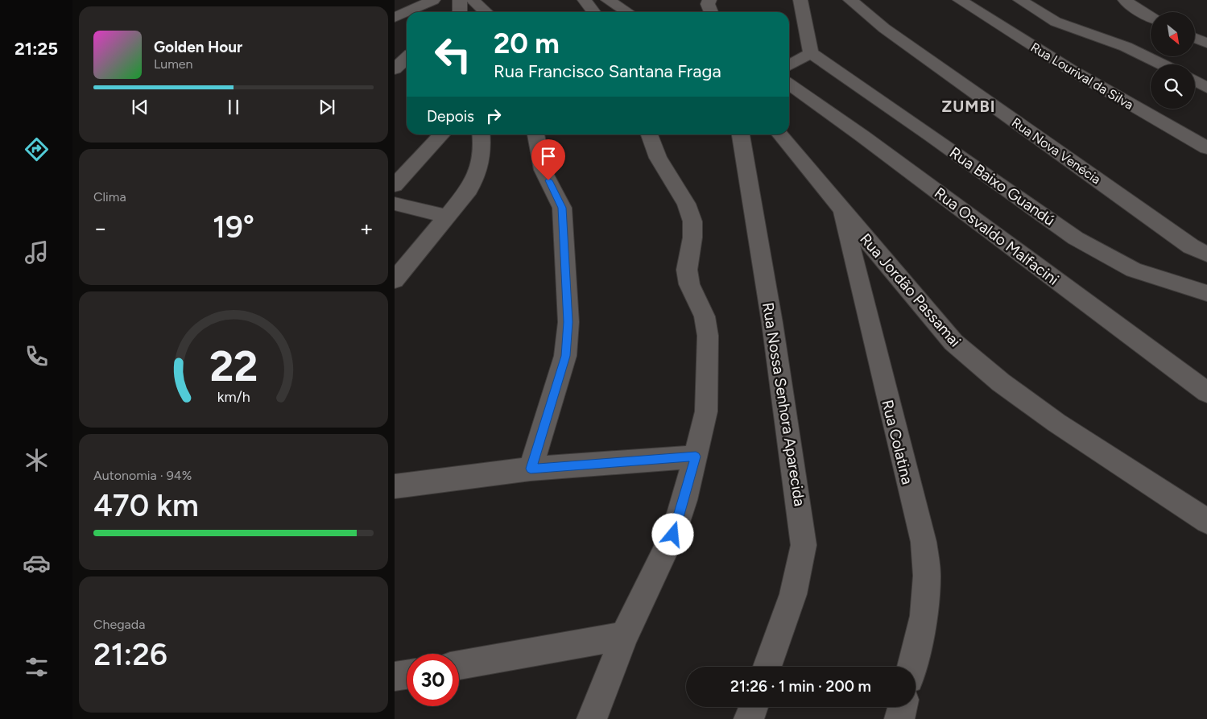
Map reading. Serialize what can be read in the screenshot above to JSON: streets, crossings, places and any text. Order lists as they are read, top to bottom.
{
  "streets": {
    "street": [
      "Rua Lourival da Silva",
      "Rua Nova Venécia",
      "Rua Baixo Guandú",
      "Rua Osvaldo Malfacini",
      "Rua Jordão Passamai",
      "Rua Nossa Senhora Aparecida",
      "Rua Colatina"
    ]
  },
  "crossings": [
    ["Rua Jordão Passamai", "Rua Colatina"]
  ],
  "districts": ["ZUMBI"],
  "north": "bottom right",
  "page": {
    "tabs": "21:25",
    "turn": ["20 m", "Rua Francisco Santana Fraga"],
    "song": ["Golden Hour", "Lumen"],
    "then": "Depois",
    "tile": [
      "Clima",
      ["Autonomia · 94%", "470 km"],
      ["Chegada", "21:26"]
    ],
    "heat": ["−", "19°", "+"],
    "limit": "30",
    "trip": "21:26 · 1 min · 200 m",
    "gauge": ["22", "km/h"]
  }
}
